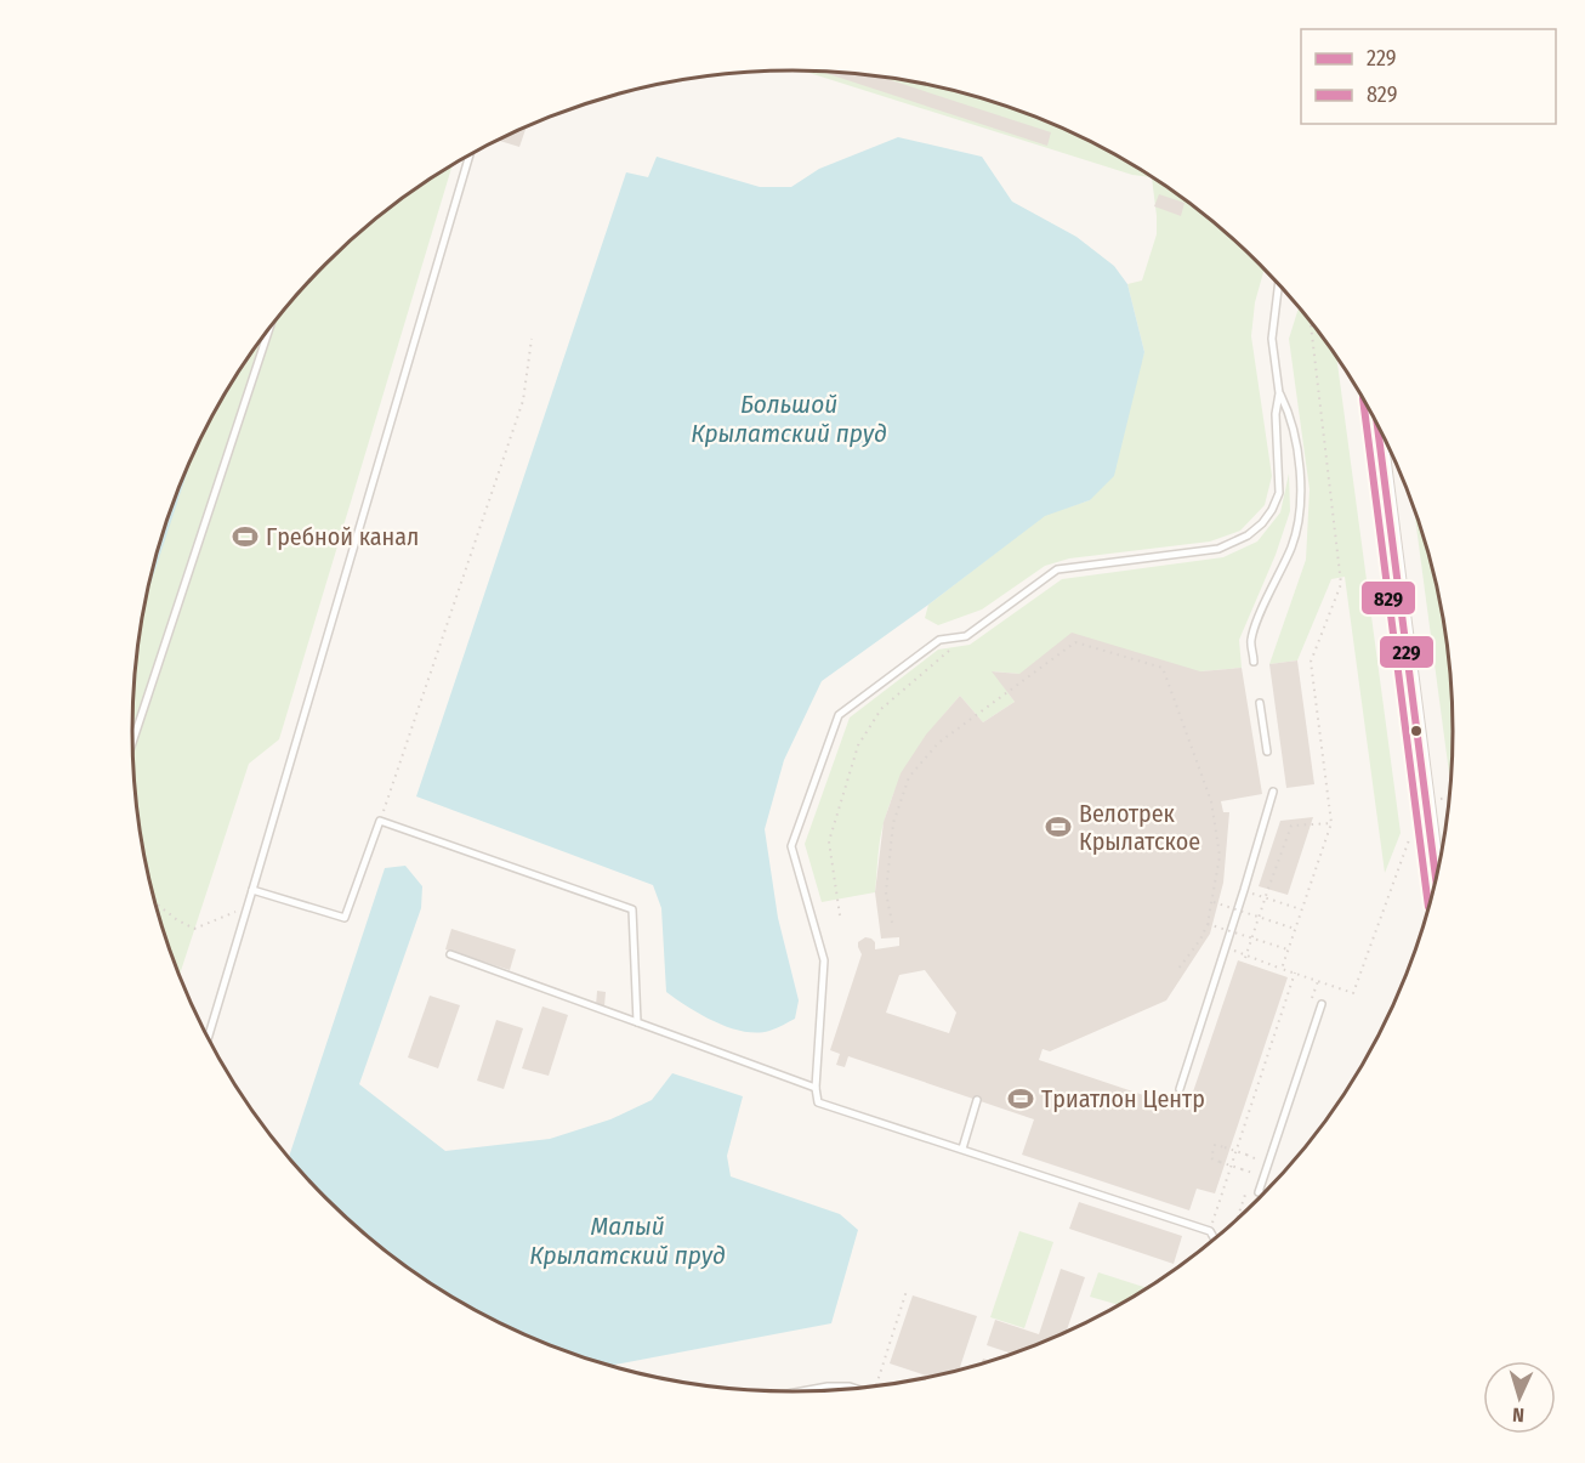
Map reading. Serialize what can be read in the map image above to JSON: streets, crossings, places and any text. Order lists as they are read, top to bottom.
{
  "water": ["Большой Крылатский пруд", "Малый Крылатский пруд"],
  "places": {
    "sports": ["Гребной канал", "Велотрек Крылатское", "Триатлон Центр"]
  },
  "lines": ["transit line 829", "transit line 229"],
  "legend": ["229", "829"],
  "north": "bottom"
}
